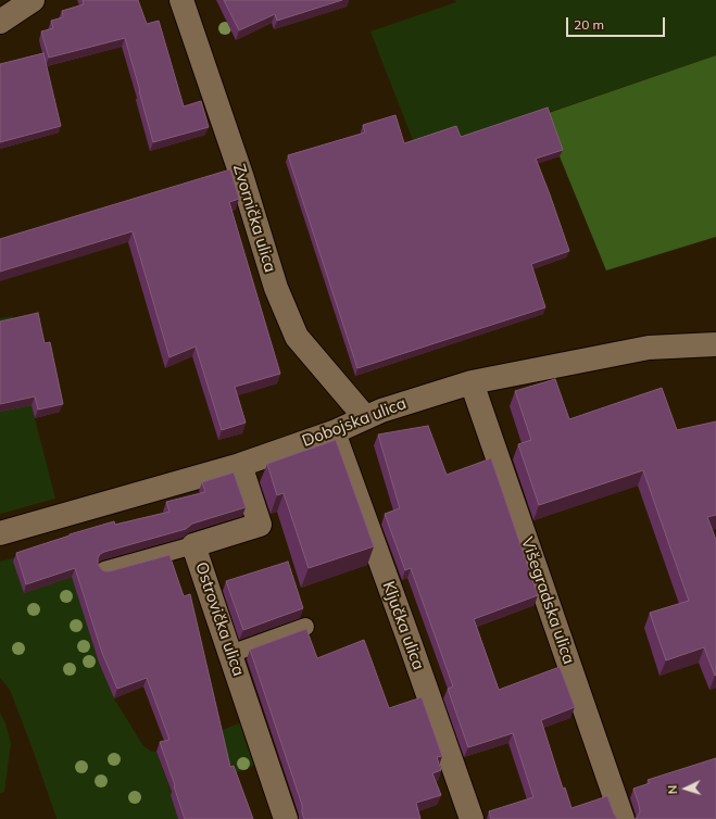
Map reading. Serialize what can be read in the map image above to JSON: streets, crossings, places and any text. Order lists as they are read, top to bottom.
{
  "streets": {
    "street": [
      "Zvornička ulica",
      "Dobojska ulica",
      "Višegradska ulica",
      "Ostrovička ulica",
      "Ključka ulica"
    ]
  },
  "crossings": [
    ["Zvornička ulica", "Dobojska ulica"],
    ["Dobojska ulica", "Višegradska ulica"],
    ["Dobojska ulica", "Ostrovička ulica"],
    ["Dobojska ulica", "Ključka ulica"]
  ],
  "scale_bar": "20 m",
  "north": "left"
}
